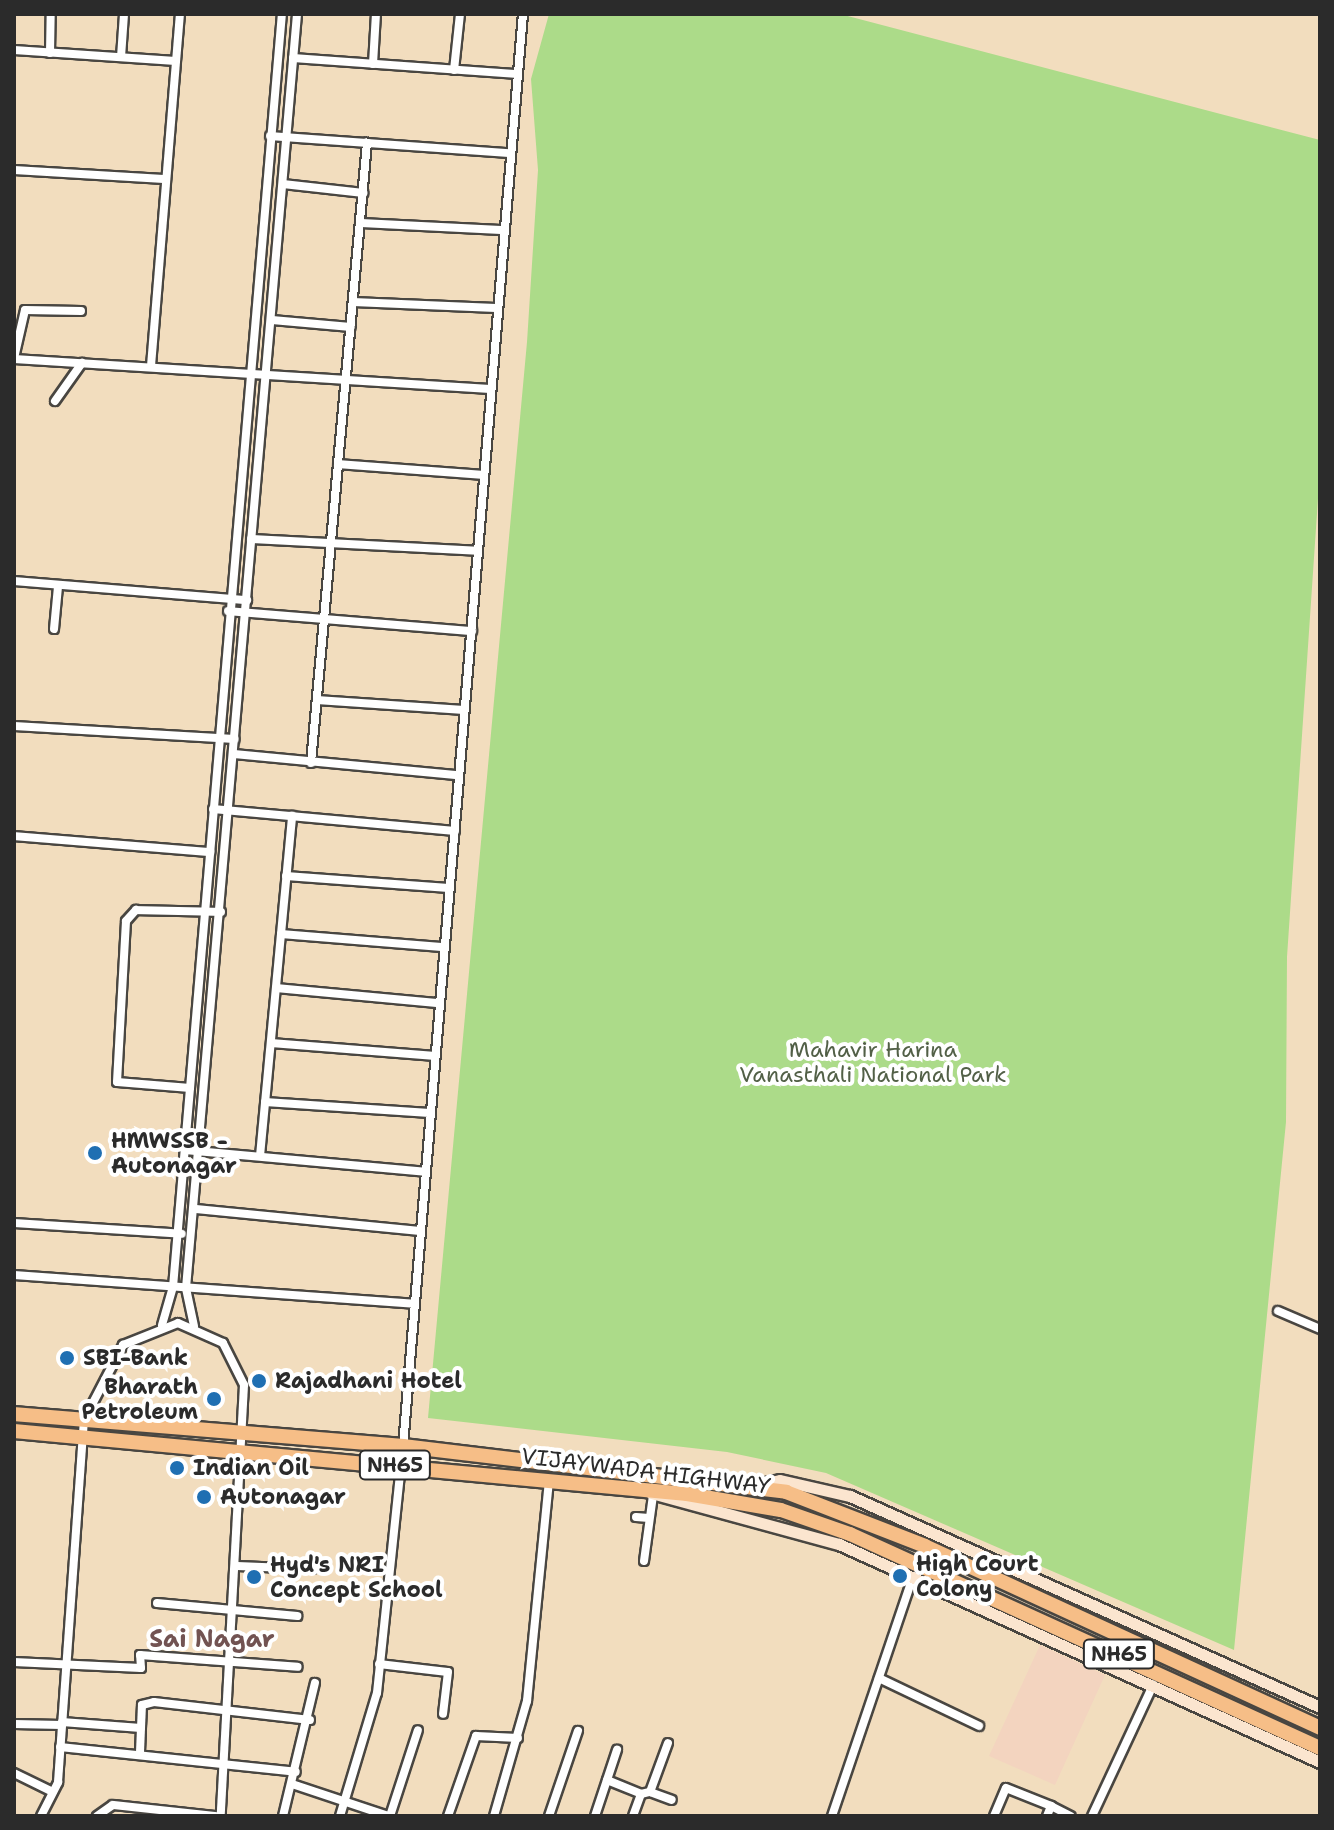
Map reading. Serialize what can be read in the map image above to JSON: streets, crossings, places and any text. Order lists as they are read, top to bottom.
{
  "streets": {
    "highway": ["NH65", "VIJAYWADA HIGHWAY"]
  },
  "districts": ["Sai Nagar"],
  "parks": ["Mahavir Harina Vanasthali National Park"],
  "places": [
    "HMWSSB - Autonagar",
    "SBI-Bank",
    "Rajadhani Hotel",
    "Bharath Petroleum",
    "Indian Oil",
    "Autonagar",
    "High Court Colony",
    "Hyd's NRI Concept School"
  ]
}
